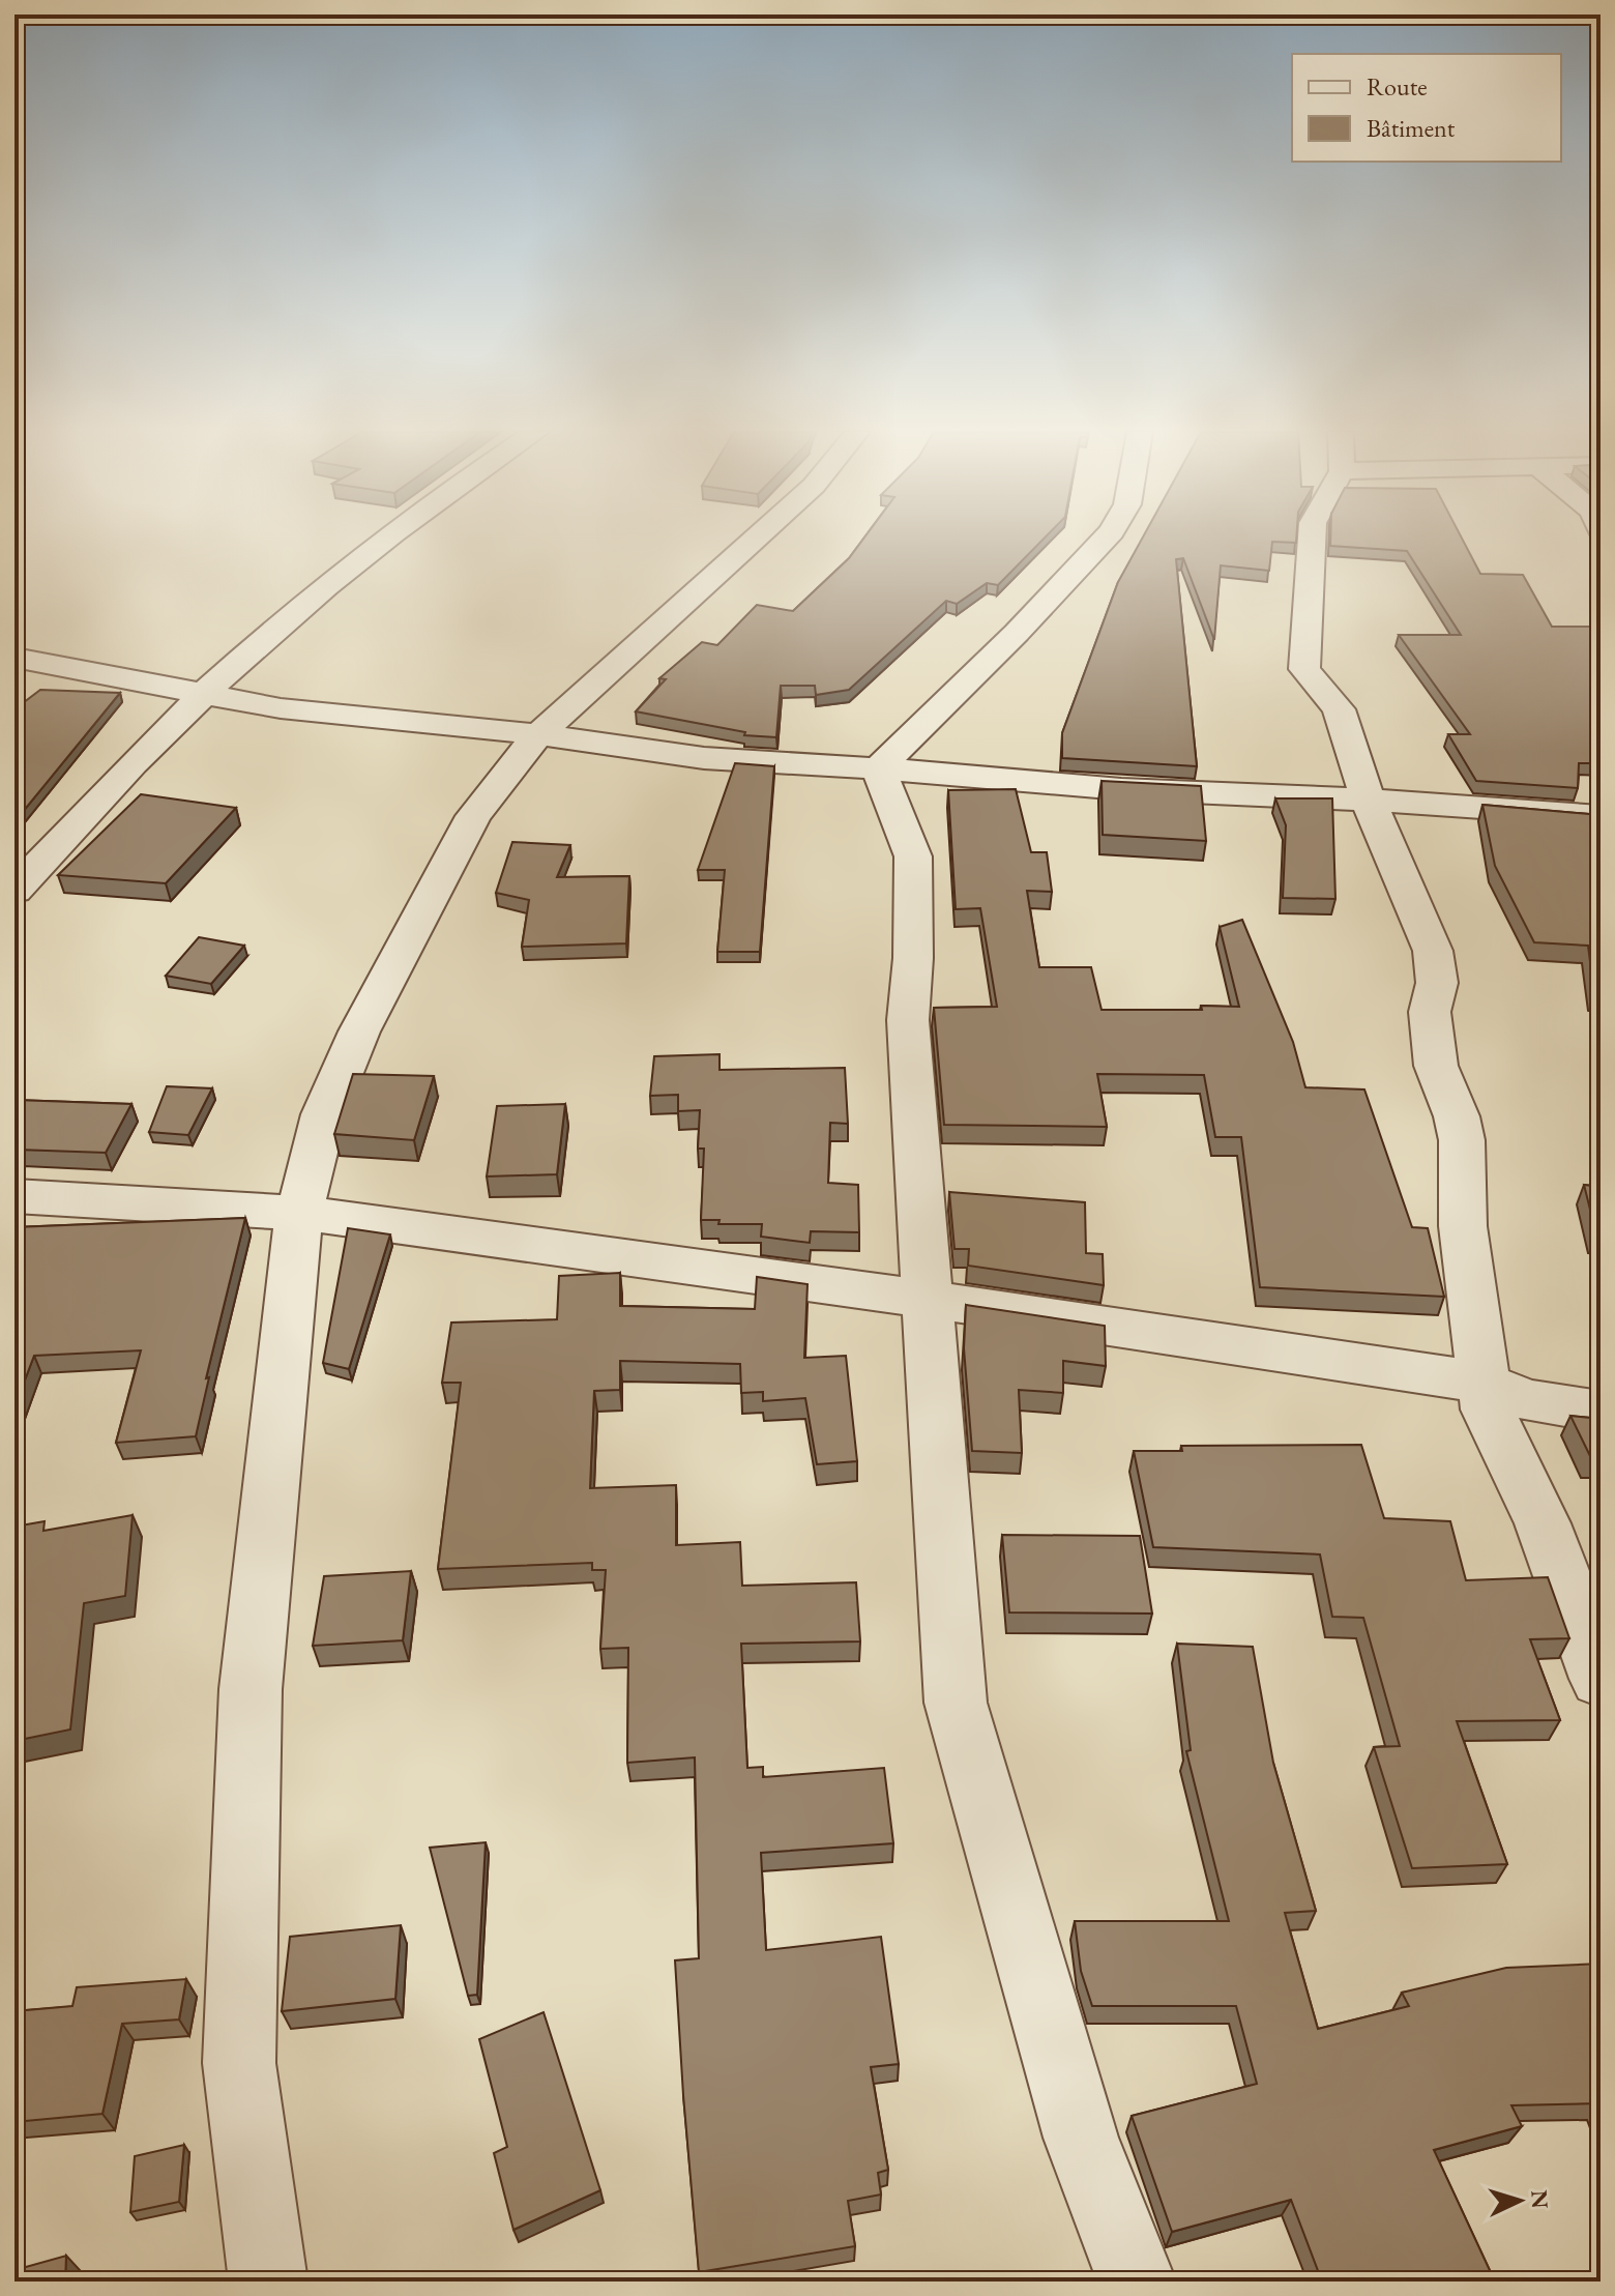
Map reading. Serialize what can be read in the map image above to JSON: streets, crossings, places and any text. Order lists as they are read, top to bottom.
{
  "legend": ["Route", "Bâtiment"],
  "north": "right"
}
